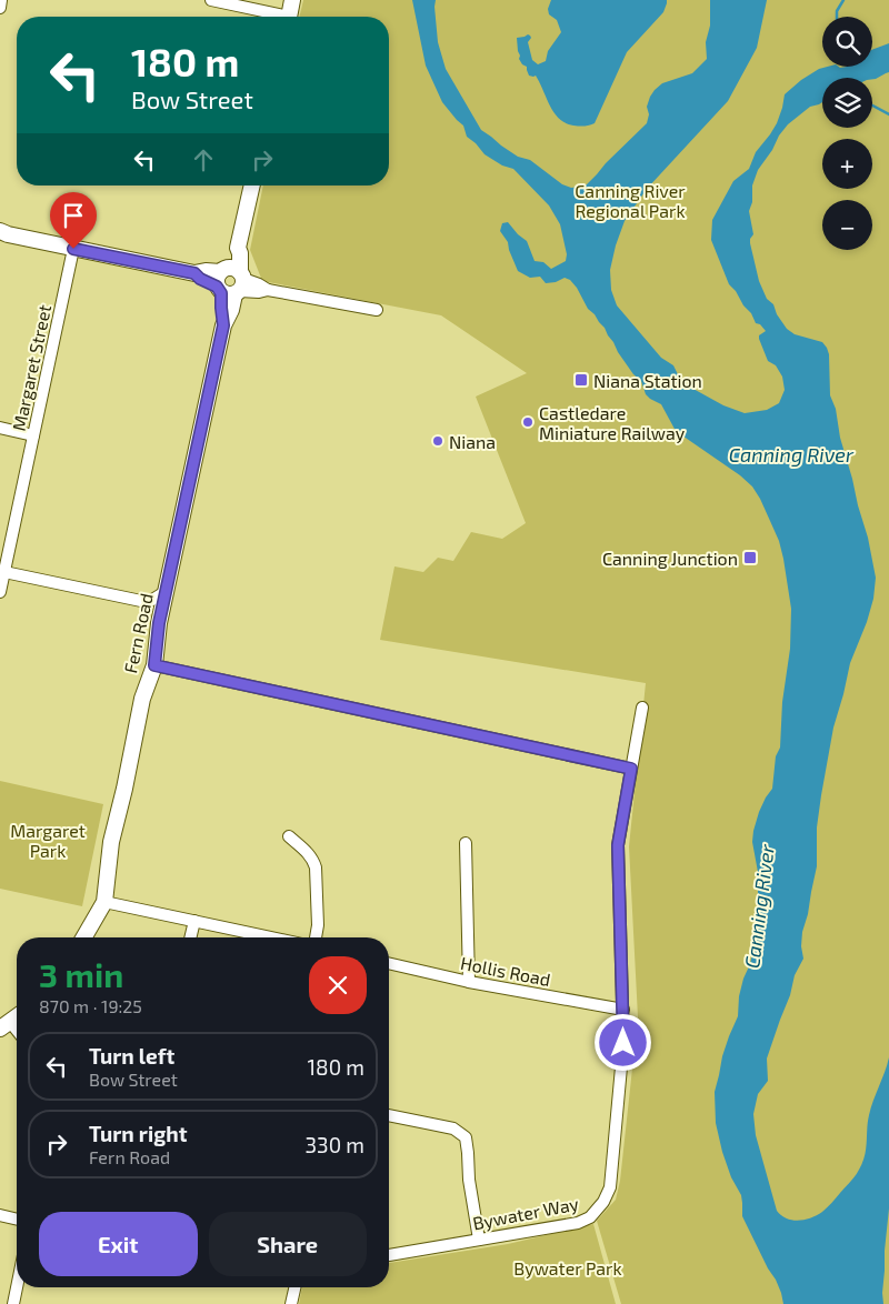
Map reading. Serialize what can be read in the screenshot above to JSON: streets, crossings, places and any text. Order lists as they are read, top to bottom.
{
  "streets": {
    "street": [
      "Margaret Street",
      "Fern Road",
      "Hollis Road",
      "Bywater Way"
    ]
  },
  "crossings": [
    ["Hollis Road", "Bywater Way"]
  ],
  "water": ["Canning River"],
  "parks": ["Canning River Regional Park", "Margaret Park", "Bywater Park"],
  "places": {
    "transit": ["Niana Station", "Canning Junction"],
    "other": ["Castledare Miniature Railway", "Niana"]
  },
  "page": {
    "map_buttons": ["+", "−"],
    "turn": ["180 m", "Bow Street"],
    "heading": ["3 min", "870 m · 19:25"],
    "list": [
      {
        "name": "Turn left",
        "note": "Bow Street",
        "value": "180 m"
      },
      {
        "name": "Turn right",
        "note": "Fern Road",
        "value": "330 m"
      }
    ],
    "buttons": ["Exit", "Share"]
  }
}
